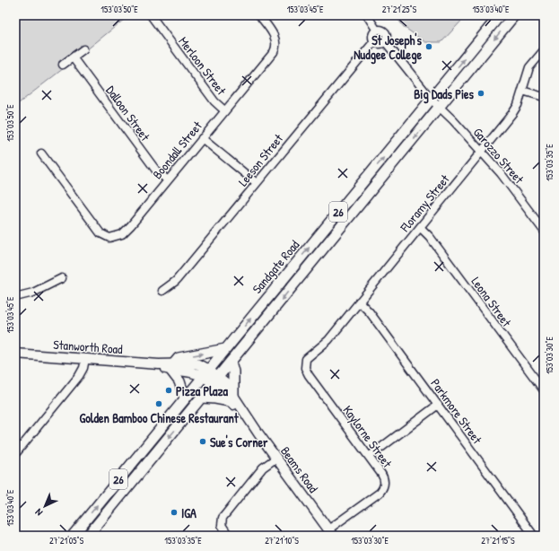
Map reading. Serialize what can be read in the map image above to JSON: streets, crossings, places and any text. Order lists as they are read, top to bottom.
{
  "streets": {
    "highway": ["26", "Sandgate Road"],
    "main road": ["Stanworth Road", "Beams Road"],
    "street": [
      "Merloon Street",
      "Dalloon Street",
      "Boondall Street",
      "Garozzo Street",
      "Leeson Street",
      "Floramy Street",
      "Leona Street",
      "Parkmore Street",
      "Kaylorne Street"
    ]
  },
  "crossings": [
    ["Merloon Street", "Boondall Street"],
    ["Dalloon Street", "Boondall Street"],
    ["Garozzo Street", "Leeson Street"],
    ["Garozzo Street", "Floramy Street"],
    ["Garozzo Street", "Sandgate Road"],
    ["Floramy Street", "Leona Street"],
    ["Floramy Street", "Parkmore Street"],
    ["Floramy Street", "Kaylorne Street"],
    ["Sandgate Road", "Stanworth Road"],
    ["Sandgate Road", "Beams Road"],
    ["Stanworth Road", "Beams Road"],
    ["Kaylorne Street", "Beams Road"]
  ],
  "places": [
    "St Joseph's Nudgee College",
    "Big Dads Pies",
    "Pizza Plaza",
    "Golden Bamboo Chinese Restaurant",
    "Sue's Corner",
    "IGA"
  ],
  "north": "bottom left",
  "coordinates": [
    "153°03'50\"E",
    "153°03'45\"E",
    "27°21'25\"S",
    "153°03'40\"E",
    "153°03'35\"E",
    "153°03'30\"E",
    "27°21'05\"S",
    "27°21'10\"S",
    "27°21'15\"S"
  ]
}
